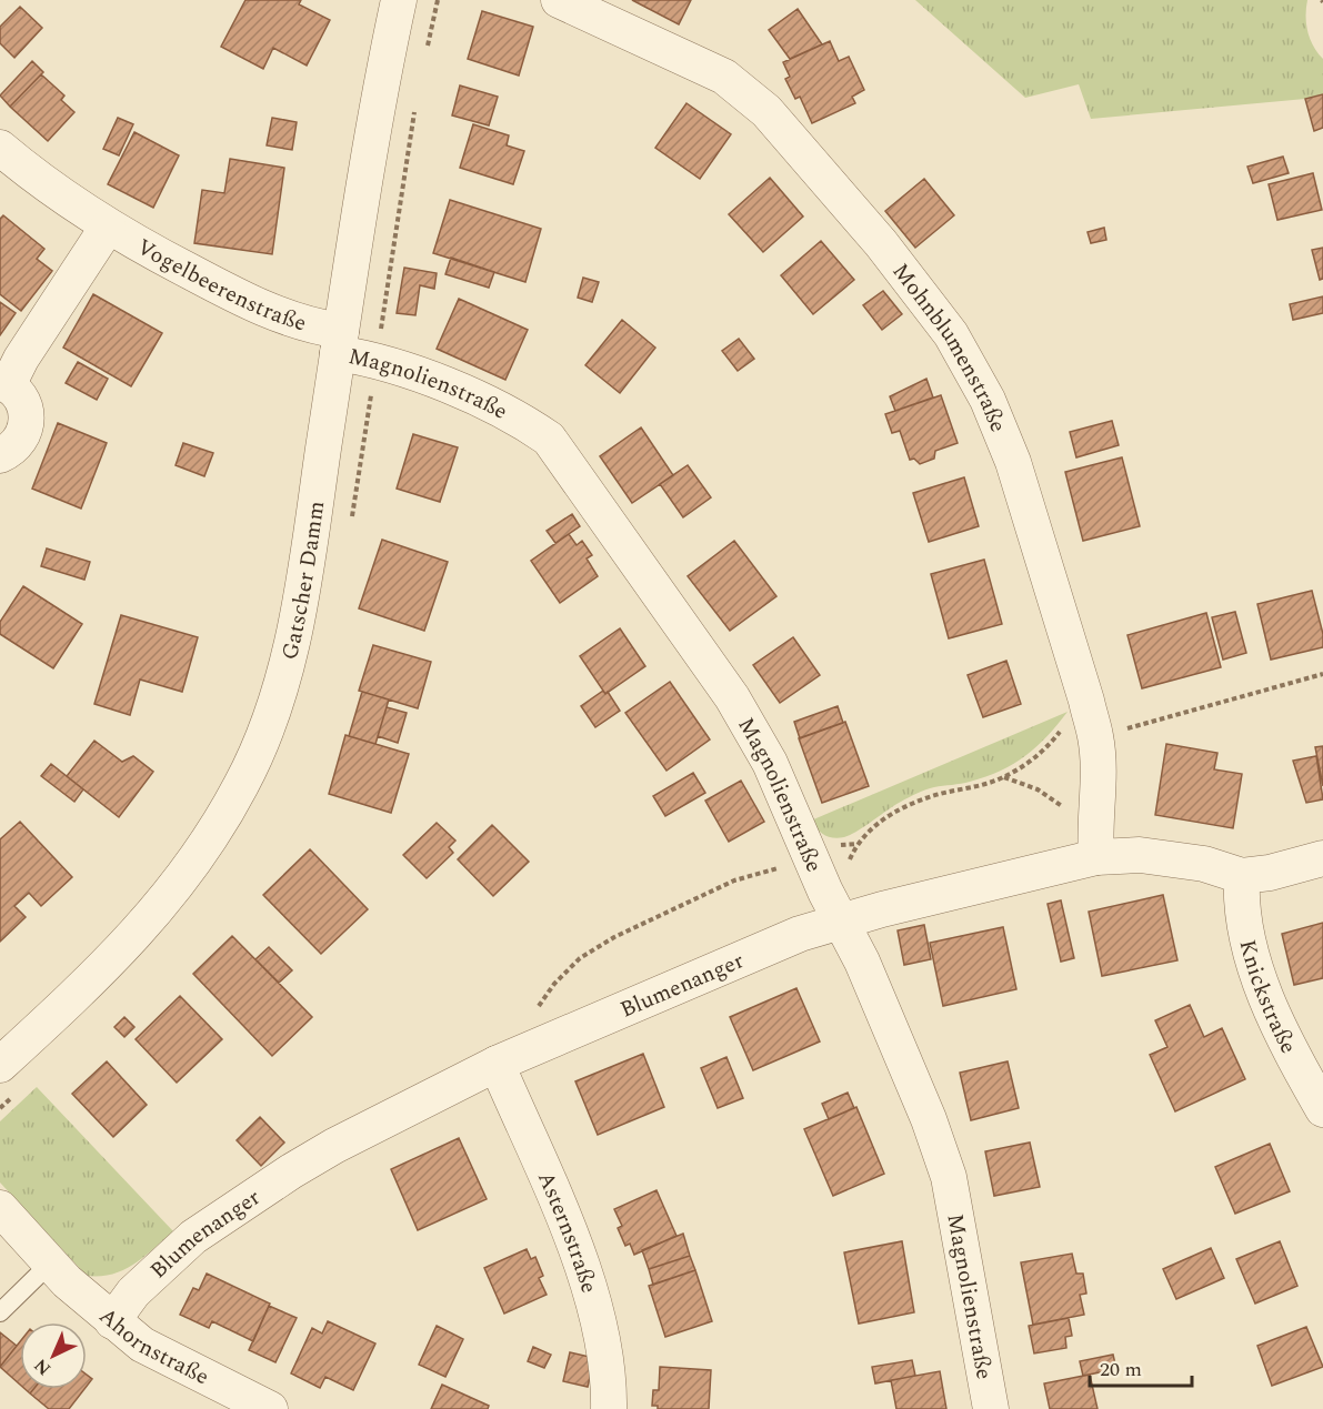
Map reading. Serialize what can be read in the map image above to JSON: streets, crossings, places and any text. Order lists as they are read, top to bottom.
{
  "streets": {
    "street": [
      "Vogelbeerenstraße",
      "Mohnblumenstraße",
      "Magnolienstraße",
      "Gatscher Damm",
      "Blumenanger",
      "Knickstraße",
      "Asternstraße",
      "Ahornstraße"
    ]
  },
  "crossings": [
    ["Vogelbeerenstraße", "Magnolienstraße"],
    ["Vogelbeerenstraße", "Gatscher Damm"],
    ["Mohnblumenstraße", "Blumenanger"],
    ["Magnolienstraße", "Gatscher Damm"],
    ["Magnolienstraße", "Blumenanger"],
    ["Blumenanger", "Knickstraße"],
    ["Blumenanger", "Asternstraße"],
    ["Blumenanger", "Ahornstraße"]
  ],
  "scale_bar": "20 m",
  "north": "bottom left"
}
